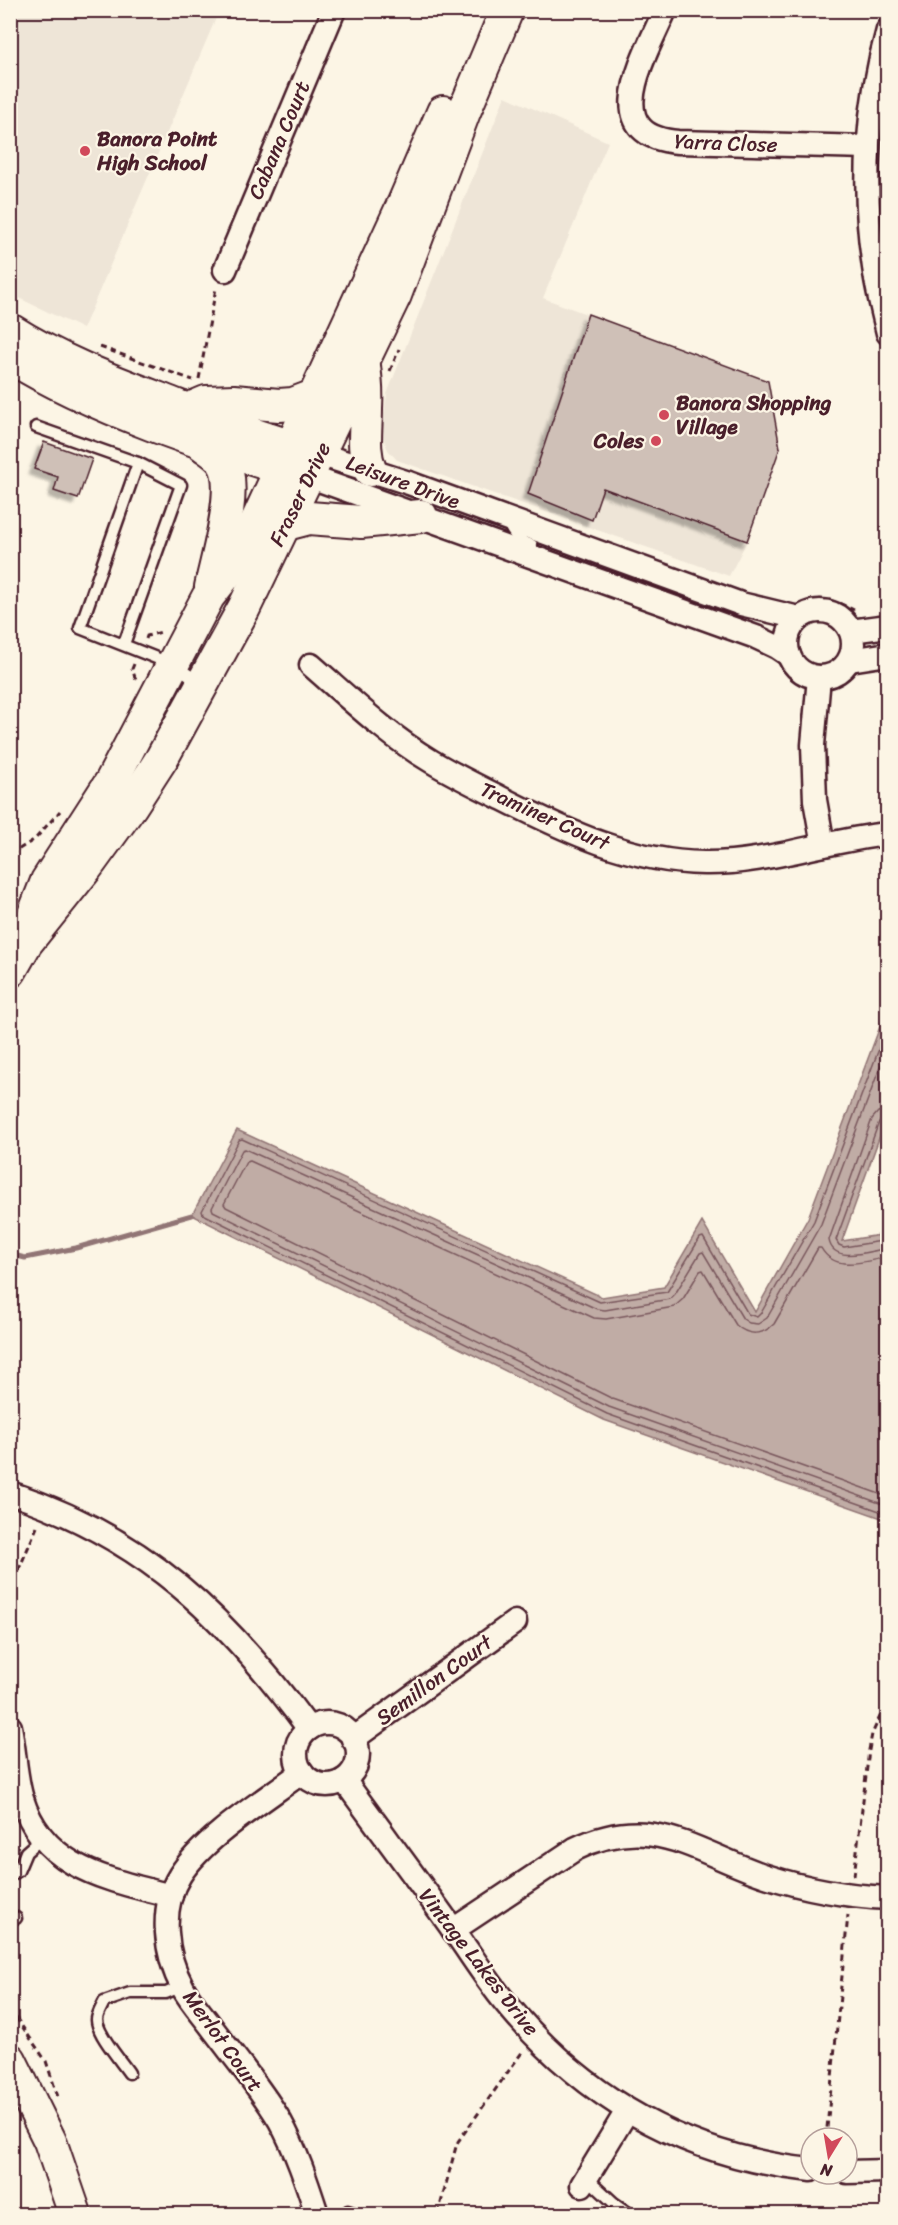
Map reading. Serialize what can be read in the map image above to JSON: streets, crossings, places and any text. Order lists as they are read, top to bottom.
{
  "streets": {
    "street": [
      "Cabana Court",
      "Yarra Close",
      "Leisure Drive",
      "Fraser Drive",
      "Traminer Court",
      "Semillon Court",
      "Vintage Lakes Drive",
      "Merlot Court"
    ]
  },
  "crossings": [
    ["Leisure Drive", "Fraser Drive"],
    ["Semillon Court", "Vintage Lakes Drive"],
    ["Semillon Court", "Merlot Court"],
    ["Vintage Lakes Drive", "Merlot Court"]
  ],
  "places": ["Banora Point High School", "Banora Shopping Village", "Coles"],
  "north": "bottom"
}
